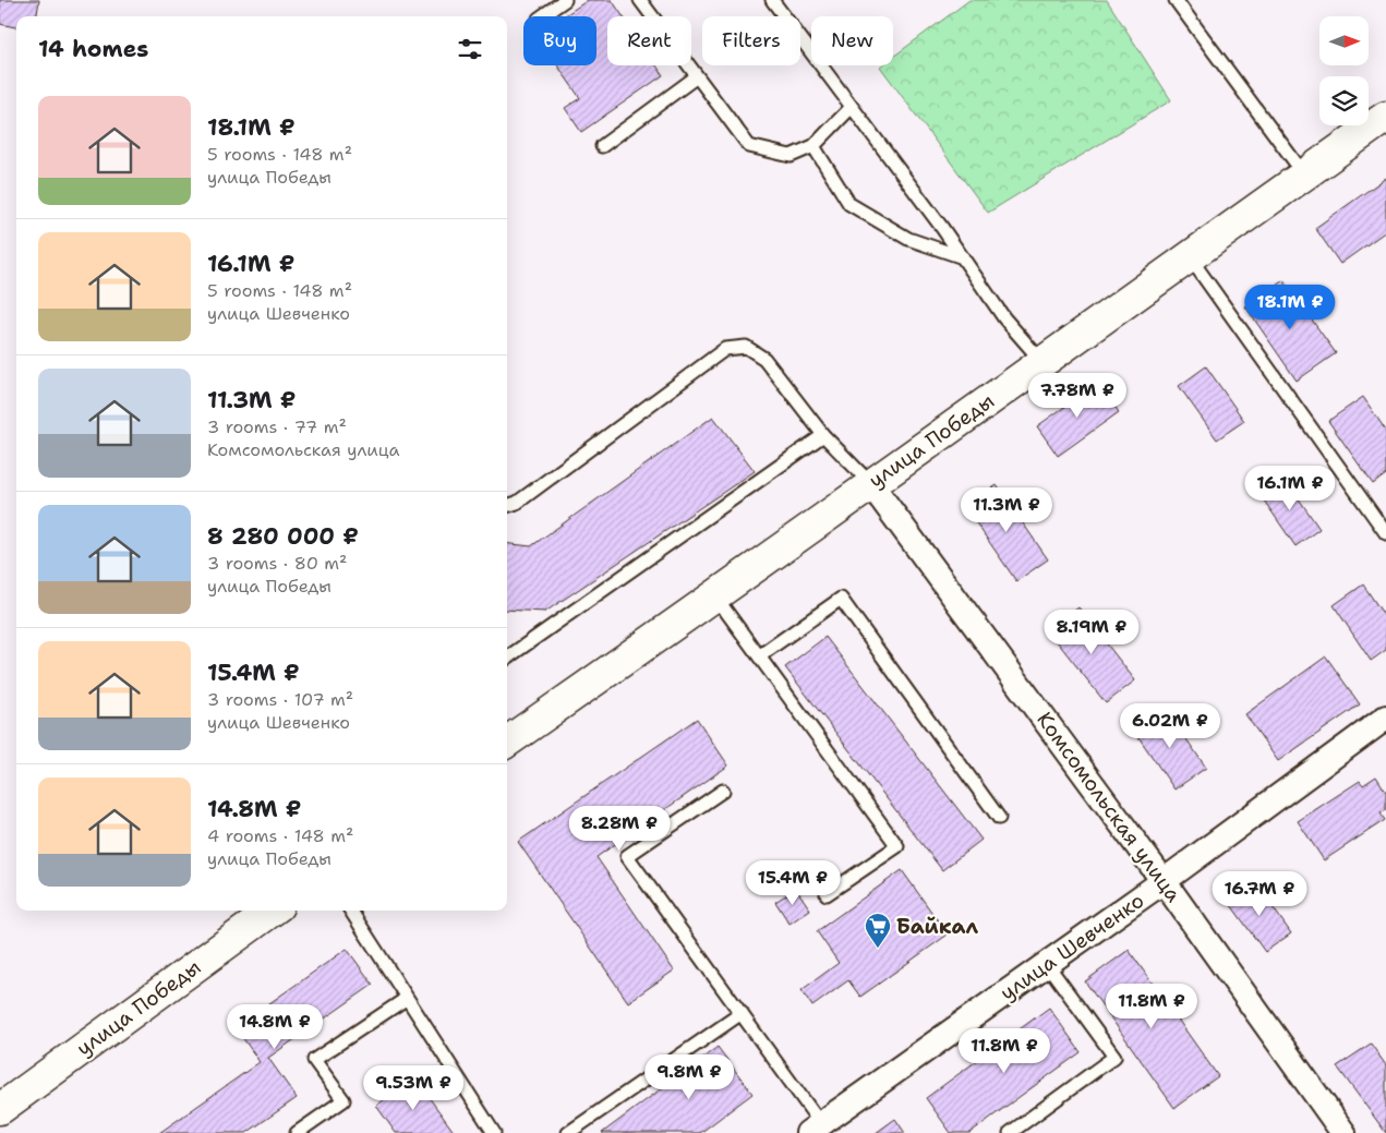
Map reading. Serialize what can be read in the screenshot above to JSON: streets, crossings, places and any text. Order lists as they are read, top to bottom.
{
  "streets": {
    "street": ["улица Победы", "Комсомольская улица", "улица Шевченко"]
  },
  "crossings": [
    ["улица Победы", "Комсомольская улица"],
    ["Комсомольская улица", "улица Шевченко"]
  ],
  "places": {
    "supermarket": ["Байкал"]
  },
  "north": "right",
  "page": {
    "chip": [
      "Buy",
      "Rent",
      "Filters",
      "New"
    ],
    "heading": "14 homes",
    "list": [
      {
        "name": "18.1M ₽",
        "note": "5 rooms · 148 m² · улица Победы"
      },
      {
        "name": "16.1M ₽",
        "note": "5 rooms · 148 m² · улица Шевченко"
      },
      {
        "name": "11.3M ₽",
        "note": "3 rooms · 77 m² · Комсомольская улица"
      },
      {
        "name": "8 280 000 ₽",
        "note": "3 rooms · 80 m² · улица Победы"
      },
      {
        "name": "15.4M ₽",
        "note": "3 rooms · 107 m² · улица Шевченко"
      },
      {
        "name": "14.8M ₽",
        "note": "4 rooms · 148 m² · улица Победы"
      }
    ],
    "price": [
      "18.1M ₽",
      "7.78M ₽",
      "16.1M ₽",
      "11.3M ₽",
      "8.19M ₽",
      "6.02M ₽",
      "8.28M ₽",
      "15.4M ₽",
      "16.7M ₽",
      "11.8M ₽",
      "14.8M ₽",
      "11.8M ₽",
      "9.8M ₽",
      "9.53M ₽"
    ]
  }
}
